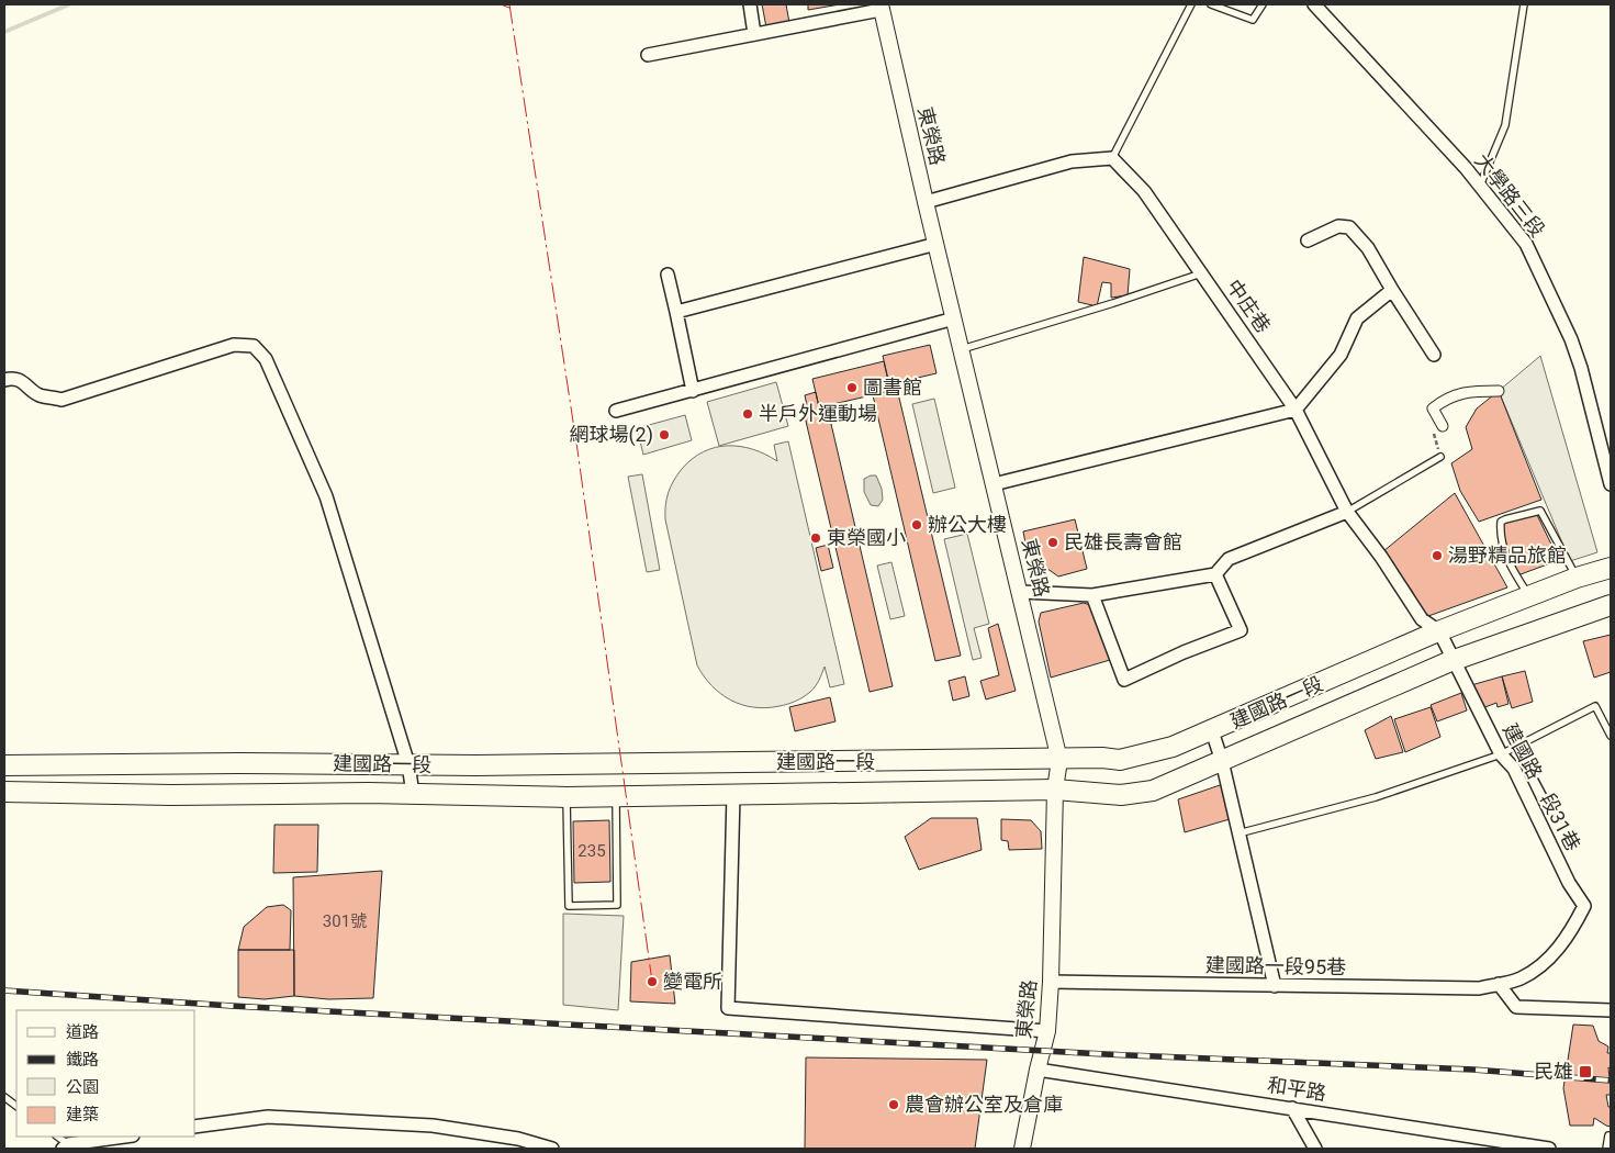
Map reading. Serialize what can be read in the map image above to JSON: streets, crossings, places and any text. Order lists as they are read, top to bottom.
{
  "streets": {
    "main road": ["建國路一段"],
    "street": [
      "東榮路",
      "大學路三段",
      "中庄巷",
      "建國路一段31巷",
      "建國路一段95巷",
      "和平路"
    ]
  },
  "crossings": [
    ["東榮路", "建國路一段"],
    ["東榮路", "建國路一段95巷"],
    ["東榮路", "和平路"],
    ["中庄巷", "建國路一段"],
    ["中庄巷", "建國路一段31巷"],
    ["建國路一段", "建國路一段31巷"],
    ["建國路一段31巷", "建國路一段95巷"]
  ],
  "places": {
    "other": [
      "圖書館",
      "半戶外運動場",
      "網球場(2)",
      "辦公大樓",
      "東榮國小",
      "民雄長壽會館",
      "湯野精品旅館",
      "變電所",
      "農會辦公室及倉庫"
    ],
    "transit": ["民雄"]
  },
  "house_numbers": ["235", "301號"],
  "legend": [
    "道路",
    "鐵路",
    "公園",
    "建築"
  ]
}
